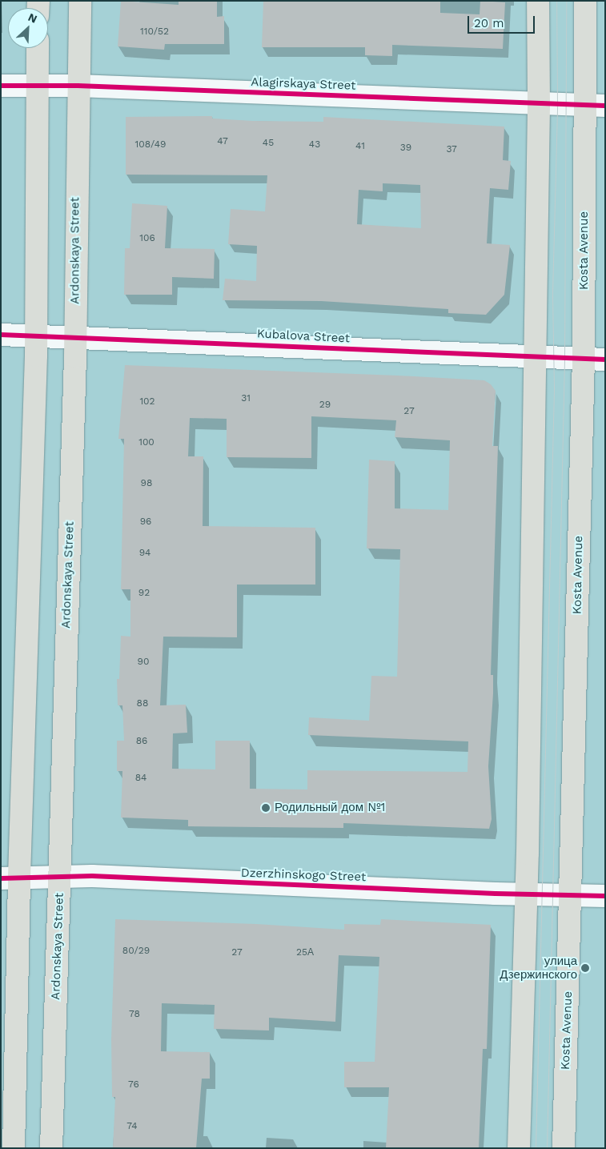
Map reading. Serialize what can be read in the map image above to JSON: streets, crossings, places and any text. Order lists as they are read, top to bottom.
{
  "streets": {
    "main road": ["Ardonskaya Street", "Kosta Avenue"],
    "street": ["Alagirskaya Street", "Kubalova Street", "Dzerzhinskogo Street"]
  },
  "crossings": [
    ["Alagirskaya Street", "Ardonskaya Street"],
    ["Alagirskaya Street", "Kosta Avenue"],
    ["Ardonskaya Street", "Kubalova Street"],
    ["Ardonskaya Street", "Dzerzhinskogo Street"],
    ["Kosta Avenue", "Kubalova Street"],
    ["Kosta Avenue", "Dzerzhinskogo Street"]
  ],
  "places": ["Родильный дом №1", "улица Дзержинского"],
  "house_numbers": [
    "110/52",
    "47",
    "45",
    "108/49",
    "43",
    "41",
    "39",
    "37",
    "106",
    "31",
    "102",
    "29",
    "27",
    "100",
    "98",
    "96",
    "94",
    "92",
    "90",
    "88",
    "86",
    "84",
    "80/29",
    "27",
    "25А",
    "78",
    "76",
    "74"
  ],
  "scale_bar": "20 m",
  "north": "top right"
}
